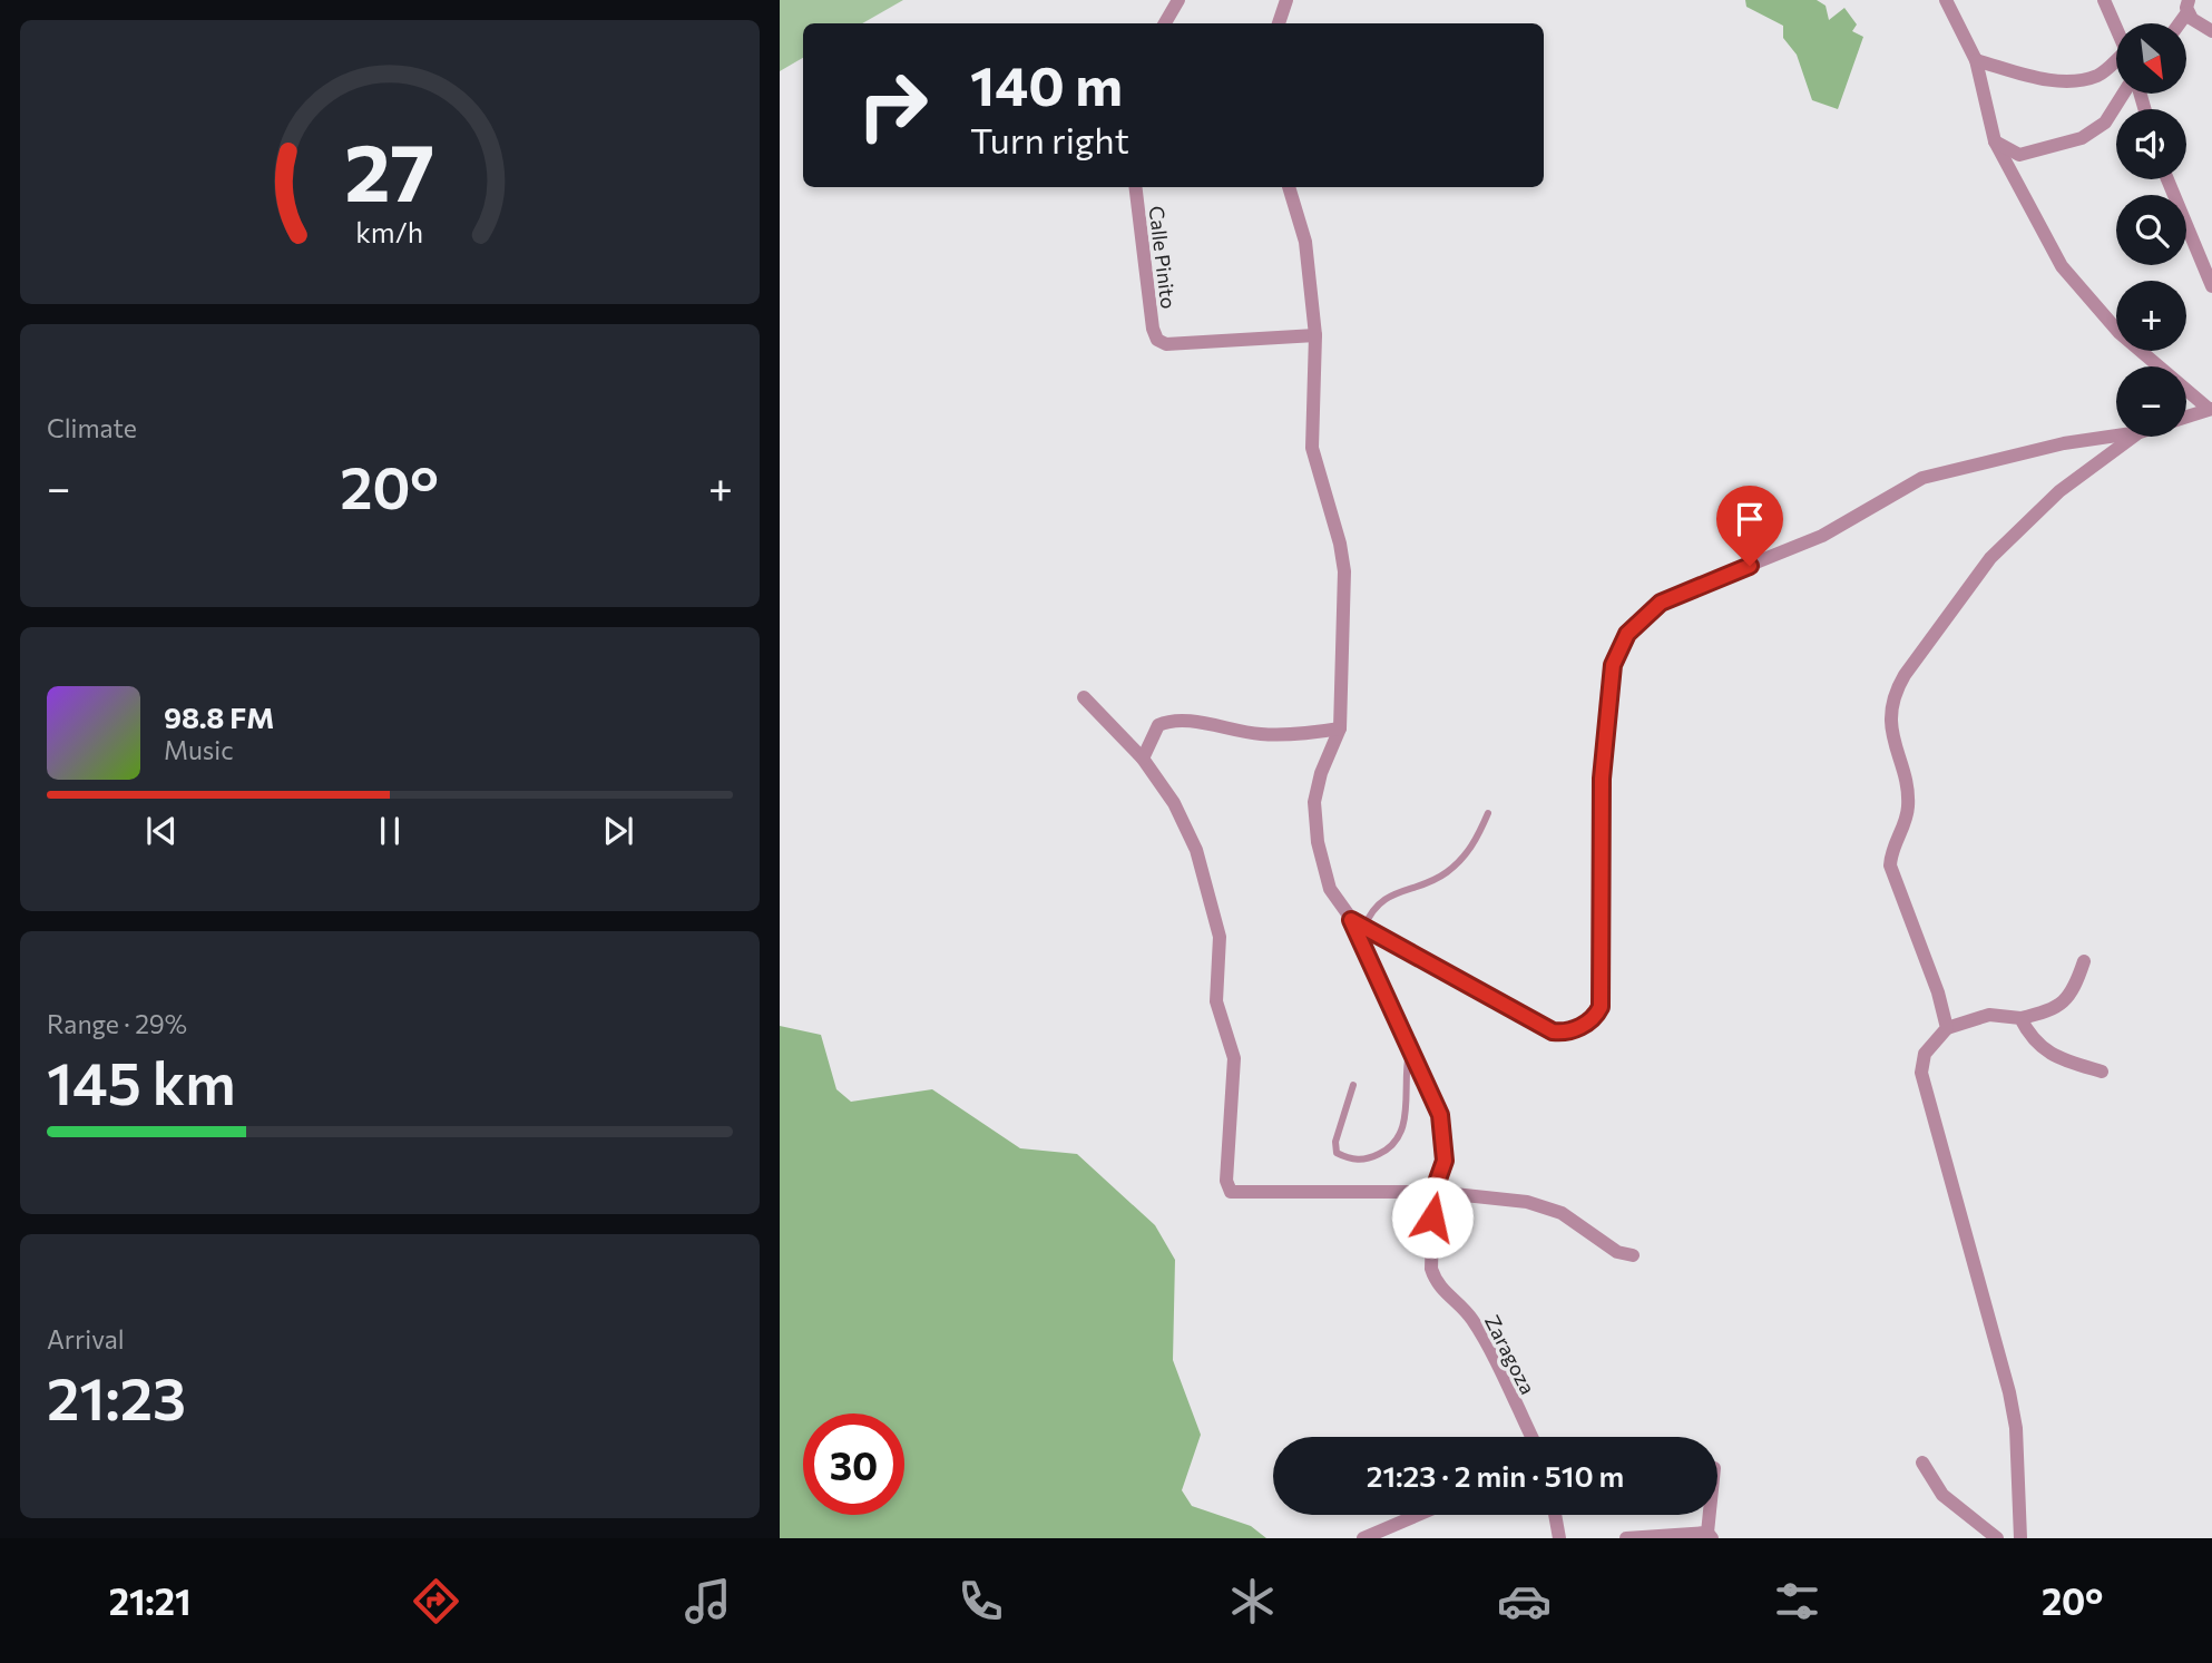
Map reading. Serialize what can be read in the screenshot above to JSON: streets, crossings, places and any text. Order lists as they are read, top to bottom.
{
  "streets": {
    "street": ["Calle Pinito", "Zaragoza"]
  },
  "north": "bottom right",
  "page": {
    "map_buttons": ["+", "−"],
    "turn": ["140 m", "Turn right"],
    "tile": [
      "Climate",
      ["Range · 29%", "145 km"],
      ["Arrival", "21:23"]
    ],
    "heat": ["−", "20°", "+"],
    "song": ["98.8 FM", "Music"],
    "limit": "30",
    "trip": "21:23 · 2 min · 510 m",
    "tabs": ["21:21", "20°"],
    "gauge": ["27", "km/h"]
  }
}
